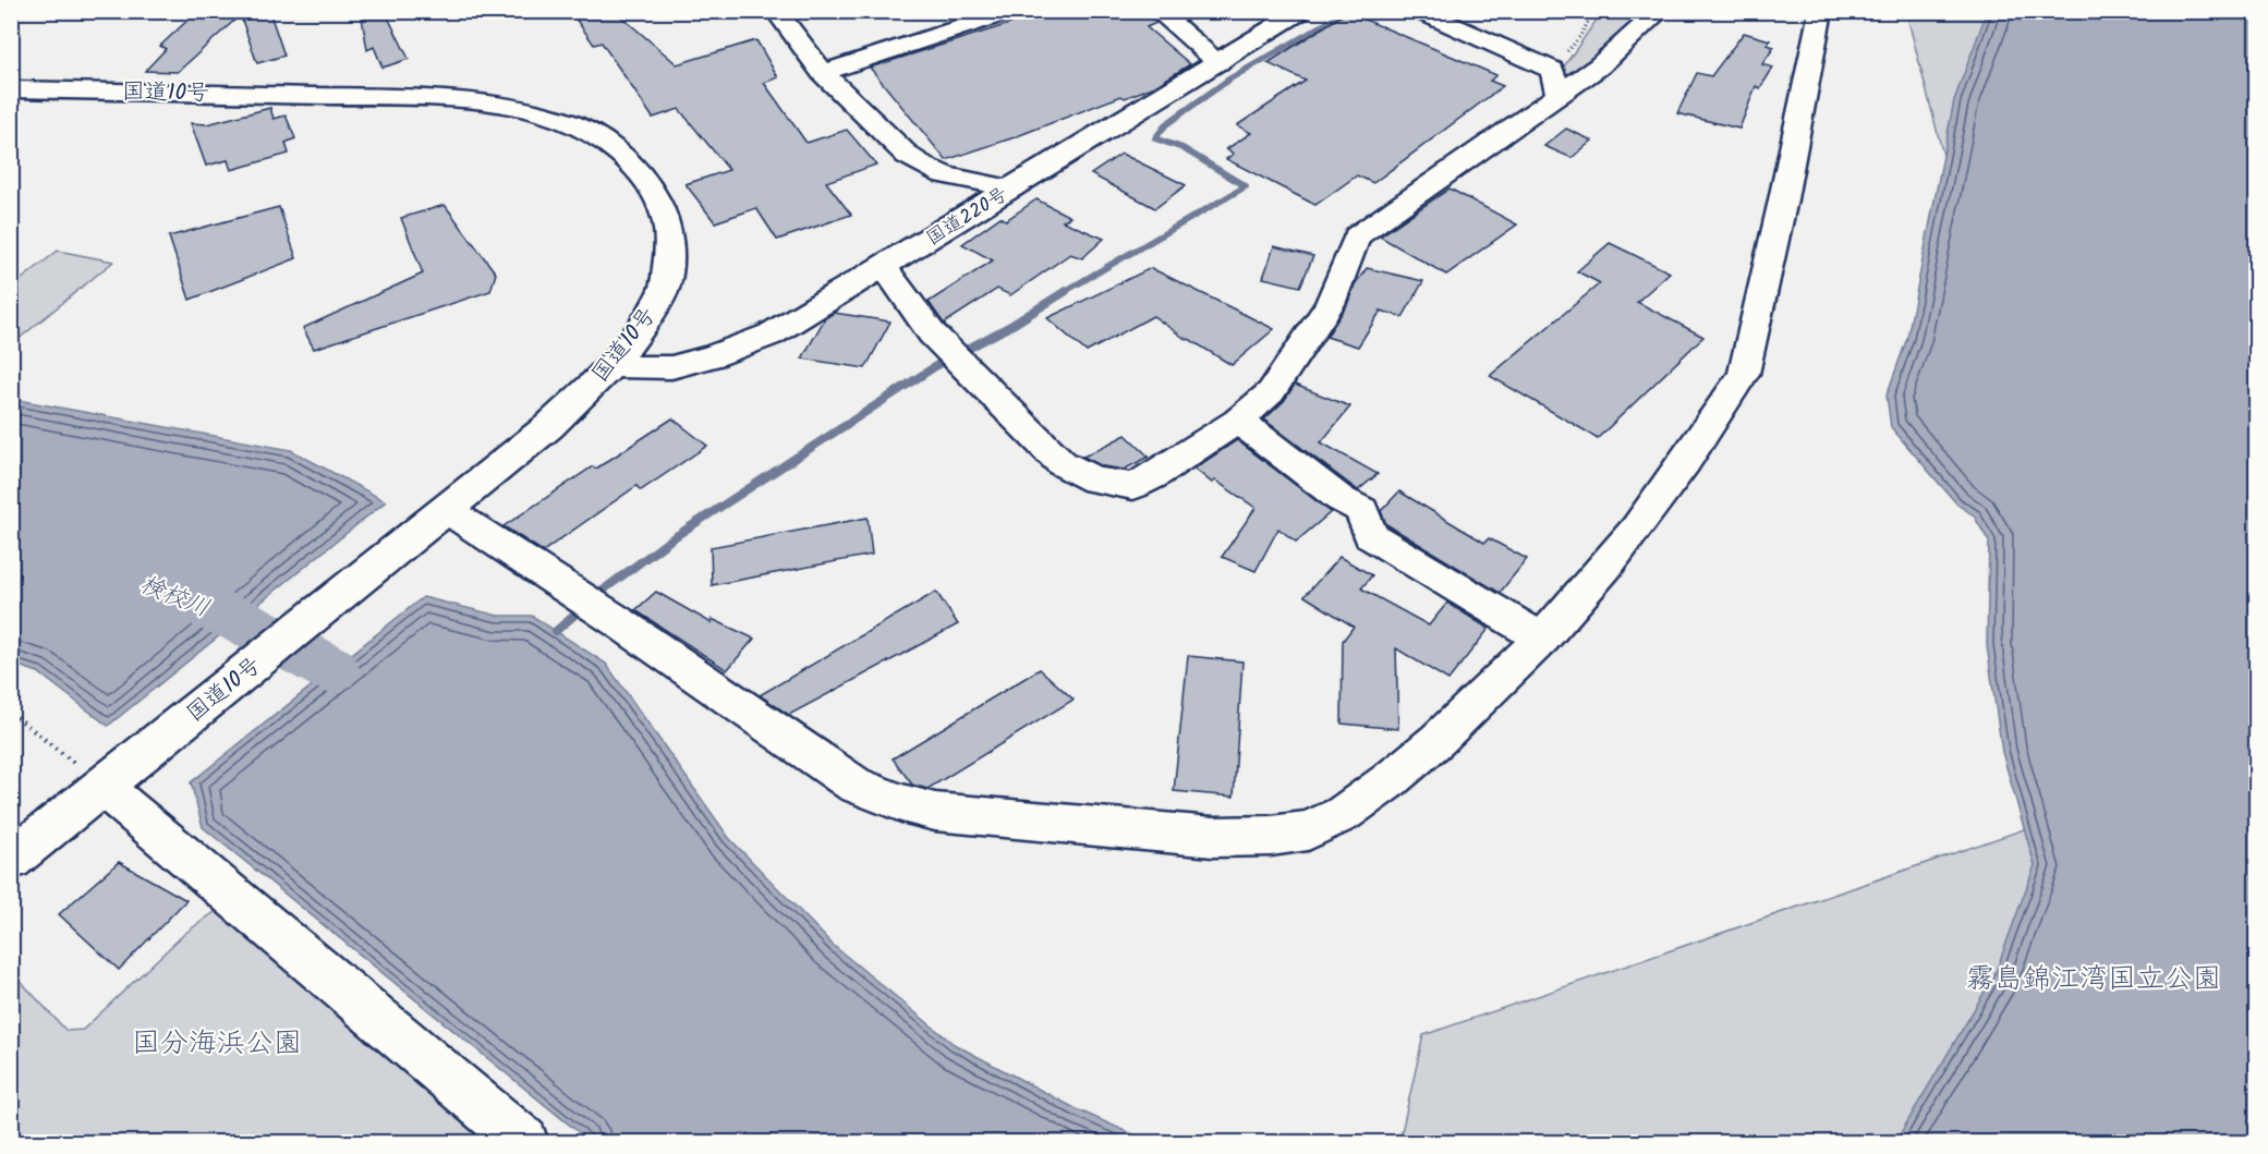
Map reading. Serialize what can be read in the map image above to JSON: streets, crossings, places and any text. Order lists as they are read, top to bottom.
{
  "streets": {
    "main road": ["国道10号", "国道220号"]
  },
  "crossings": [
    ["国道10号", "国道220号"]
  ],
  "water": ["検校川"],
  "parks": ["霧島錦江湾国立公園", "国分海浜公園"]
}
